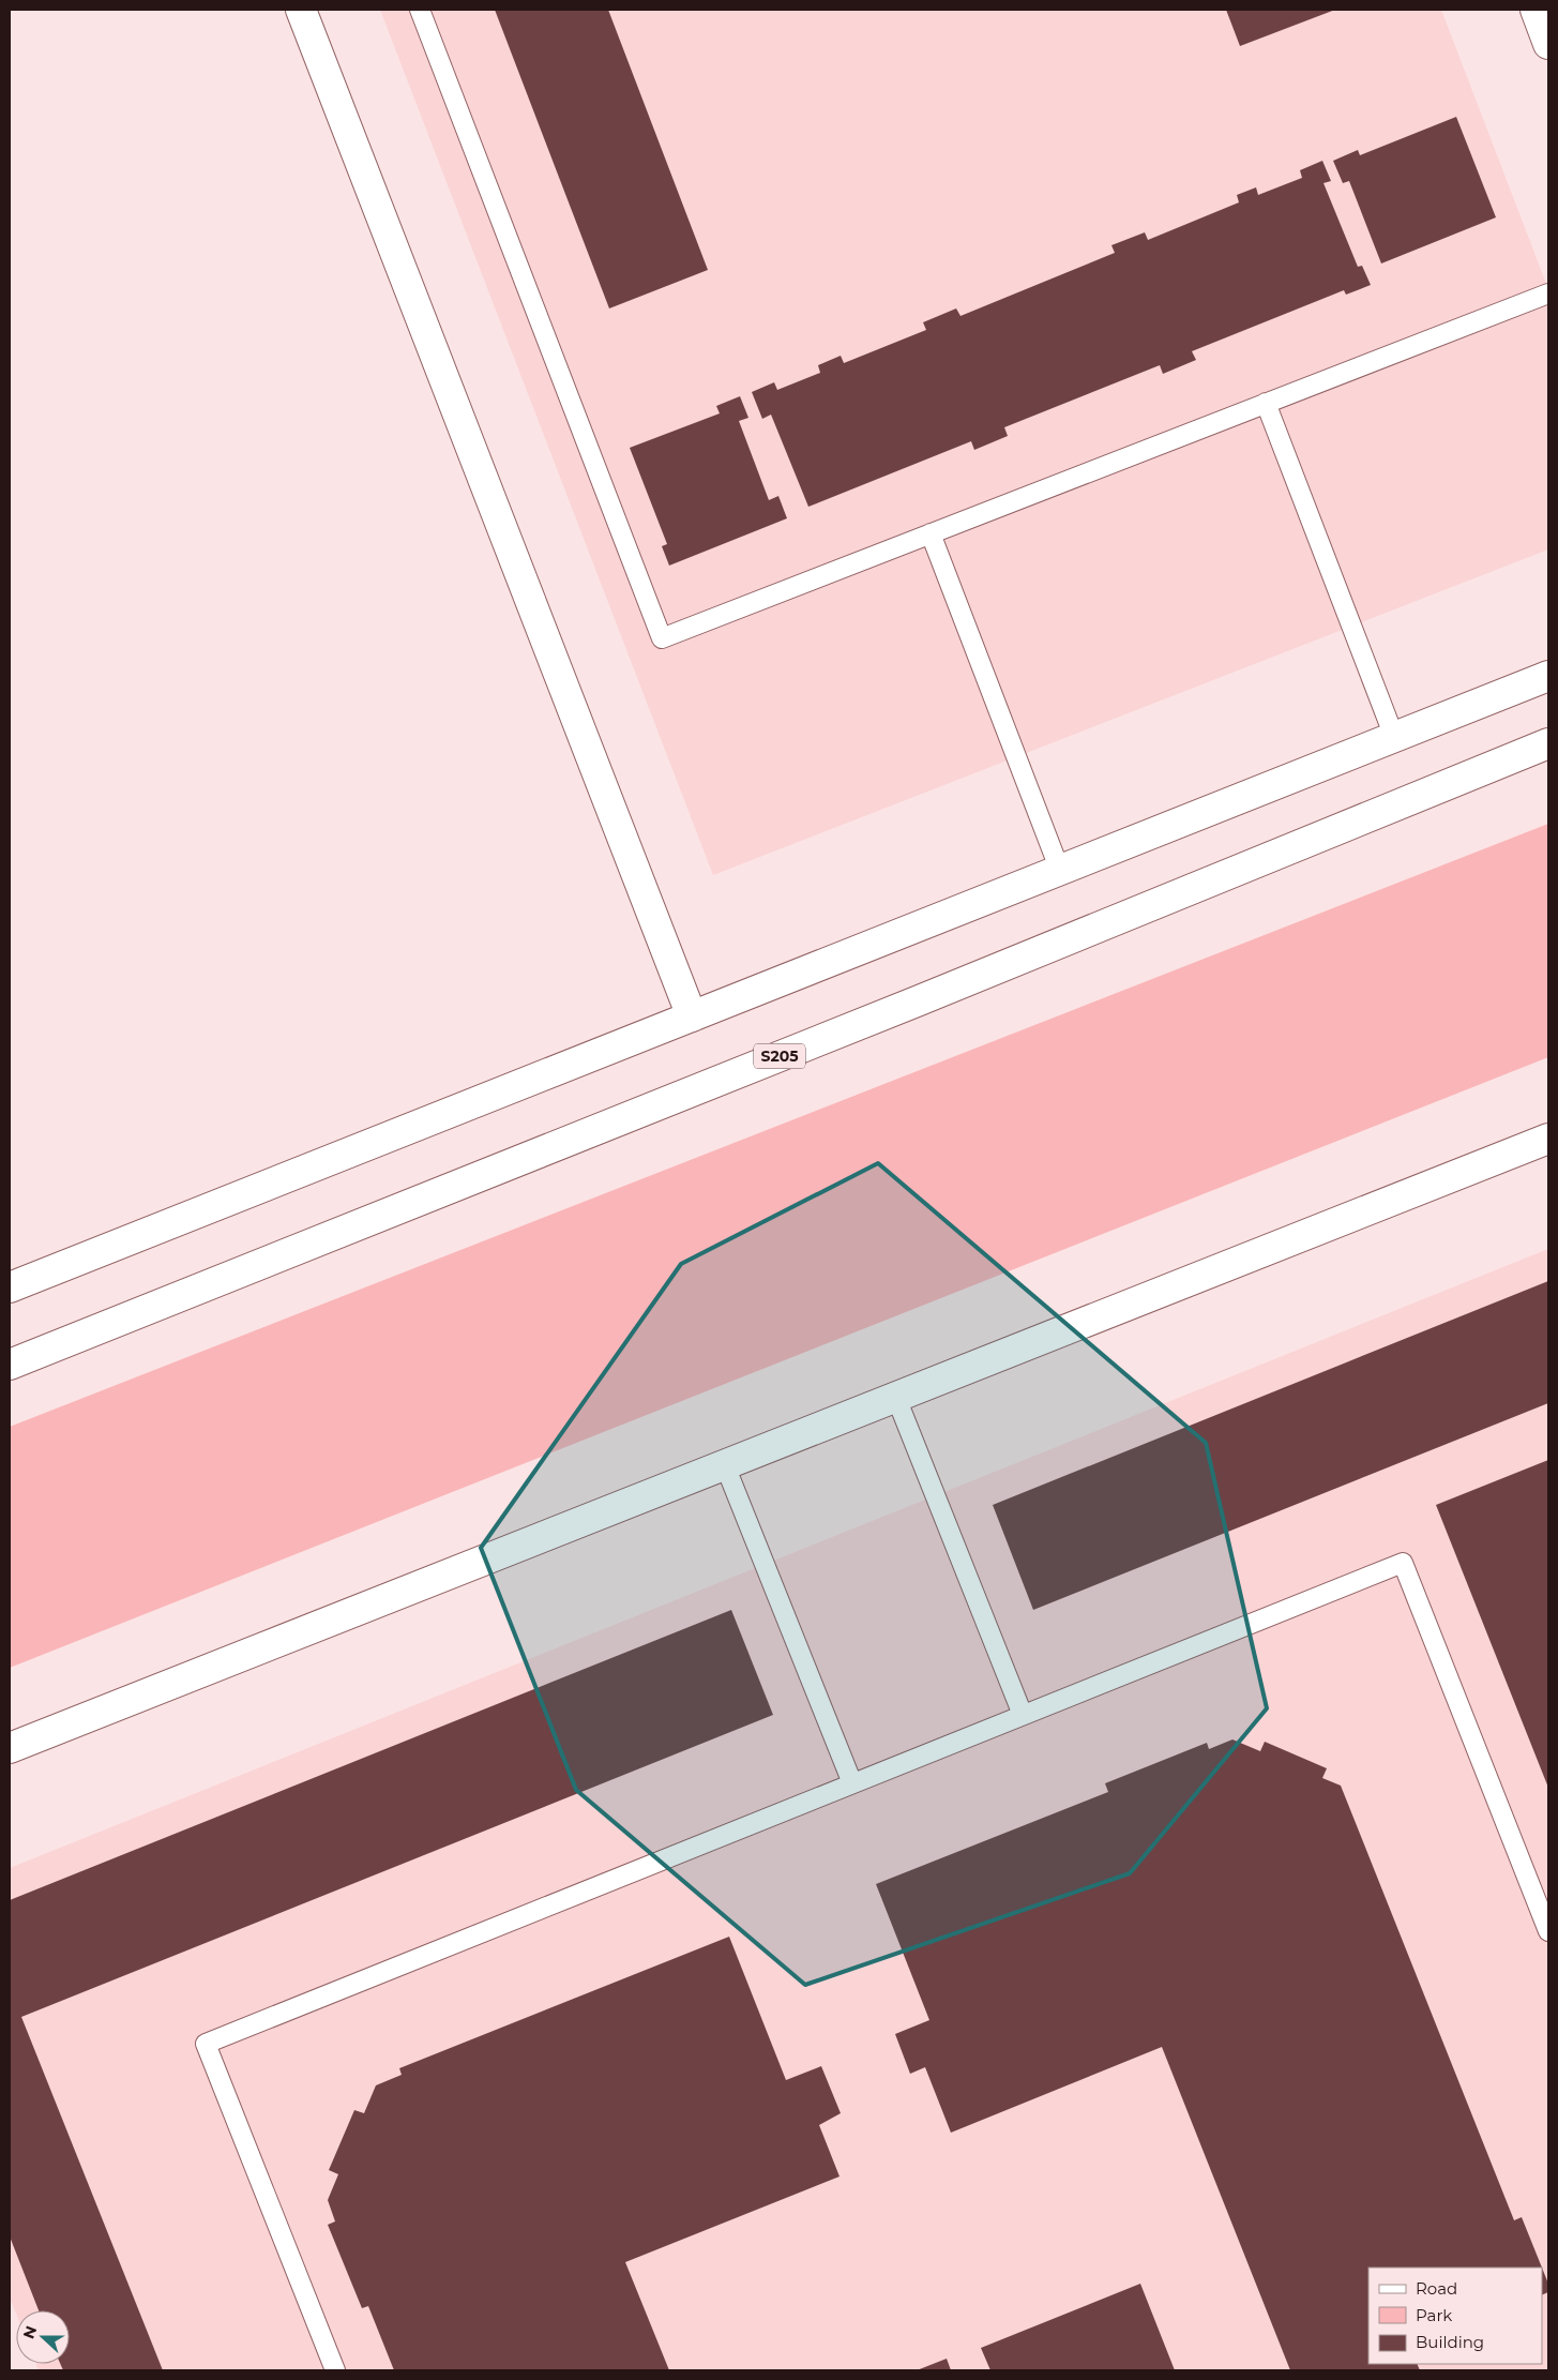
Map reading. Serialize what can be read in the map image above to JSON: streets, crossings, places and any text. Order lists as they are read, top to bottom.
{
  "streets": {
    "main road": ["S205"]
  },
  "legend": ["Road", "Park", "Building"],
  "north": "left"
}
